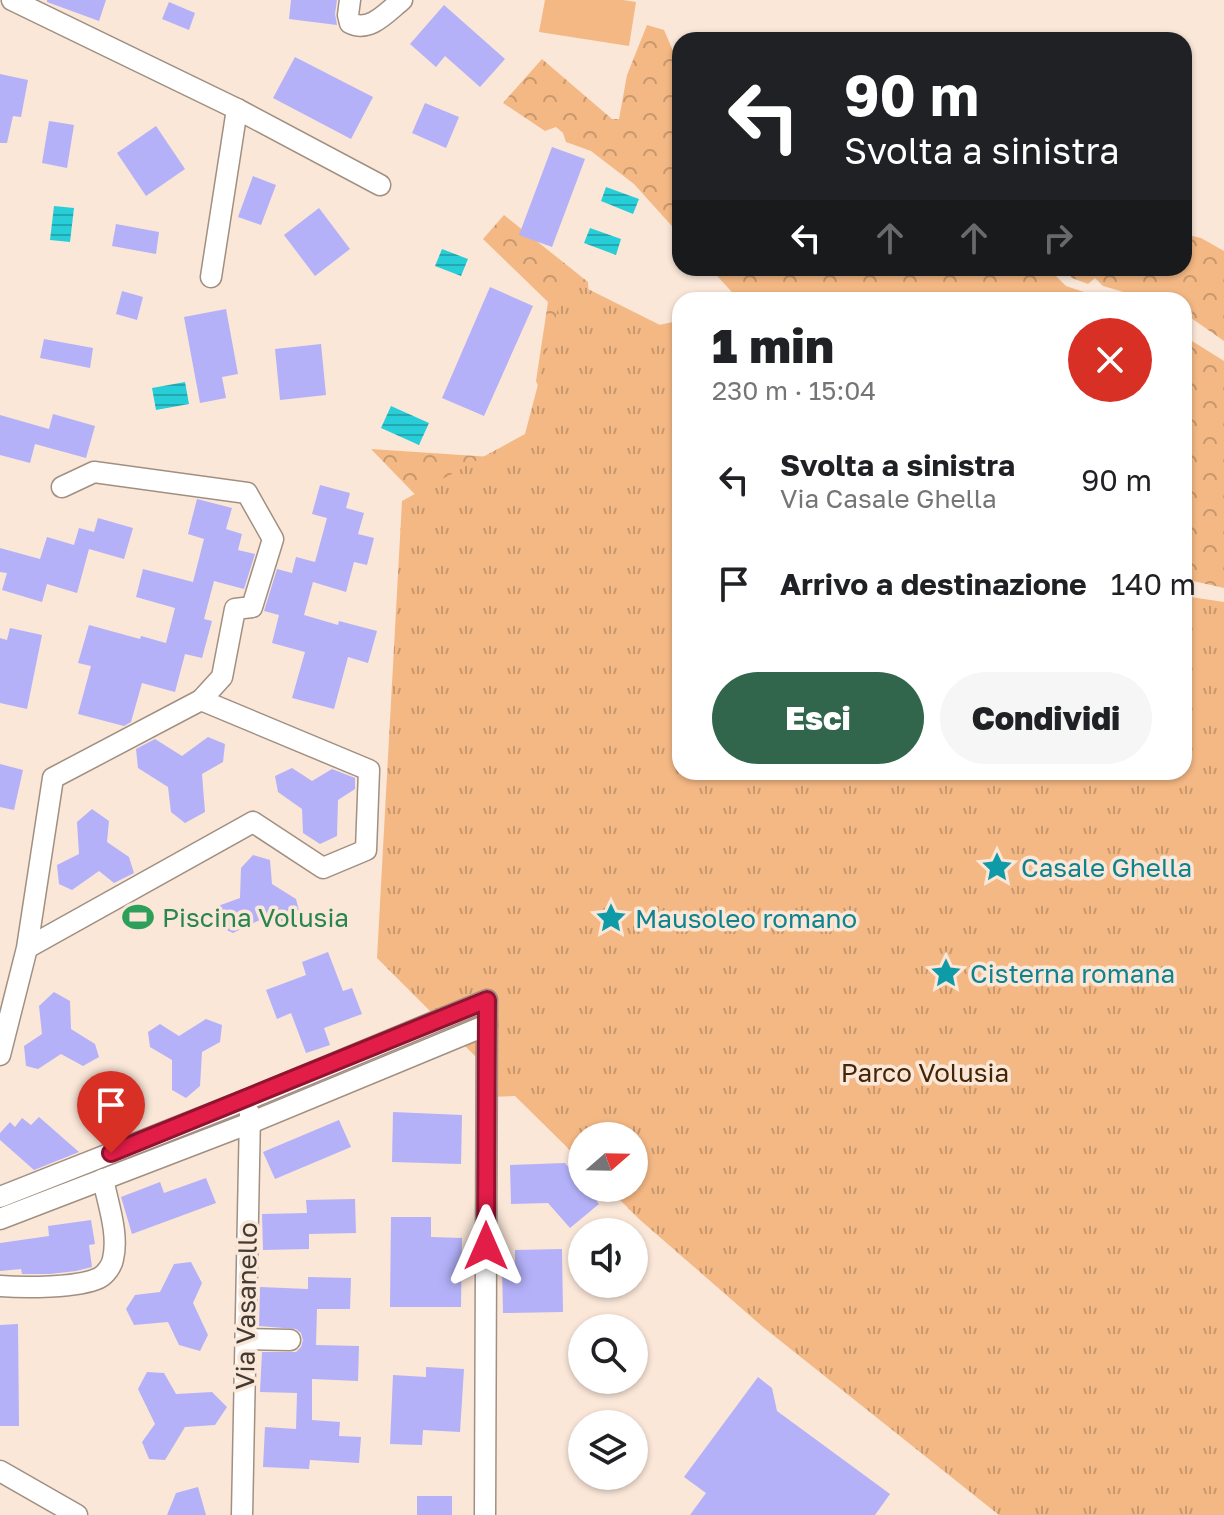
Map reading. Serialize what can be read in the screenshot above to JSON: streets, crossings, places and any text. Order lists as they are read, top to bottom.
{
  "streets": {
    "street": ["Via Vasanello"]
  },
  "parks": ["Parco Volusia"],
  "places": {
    "place": ["Casale Ghella", "Mausoleo romano", "Cisterna romana"],
    "sports": ["Piscina Volusia"]
  },
  "north": "right",
  "page": {
    "turn": ["90 m", "Svolta a sinistra"],
    "heading": ["1 min", "230 m · 15:04"],
    "list": [
      {
        "name": "Svolta a sinistra",
        "note": "Via Casale Ghella",
        "value": "90 m"
      },
      {
        "name": "Arrivo a destinazione",
        "value": "140 m"
      }
    ],
    "buttons": ["Esci", "Condividi"]
  }
}
